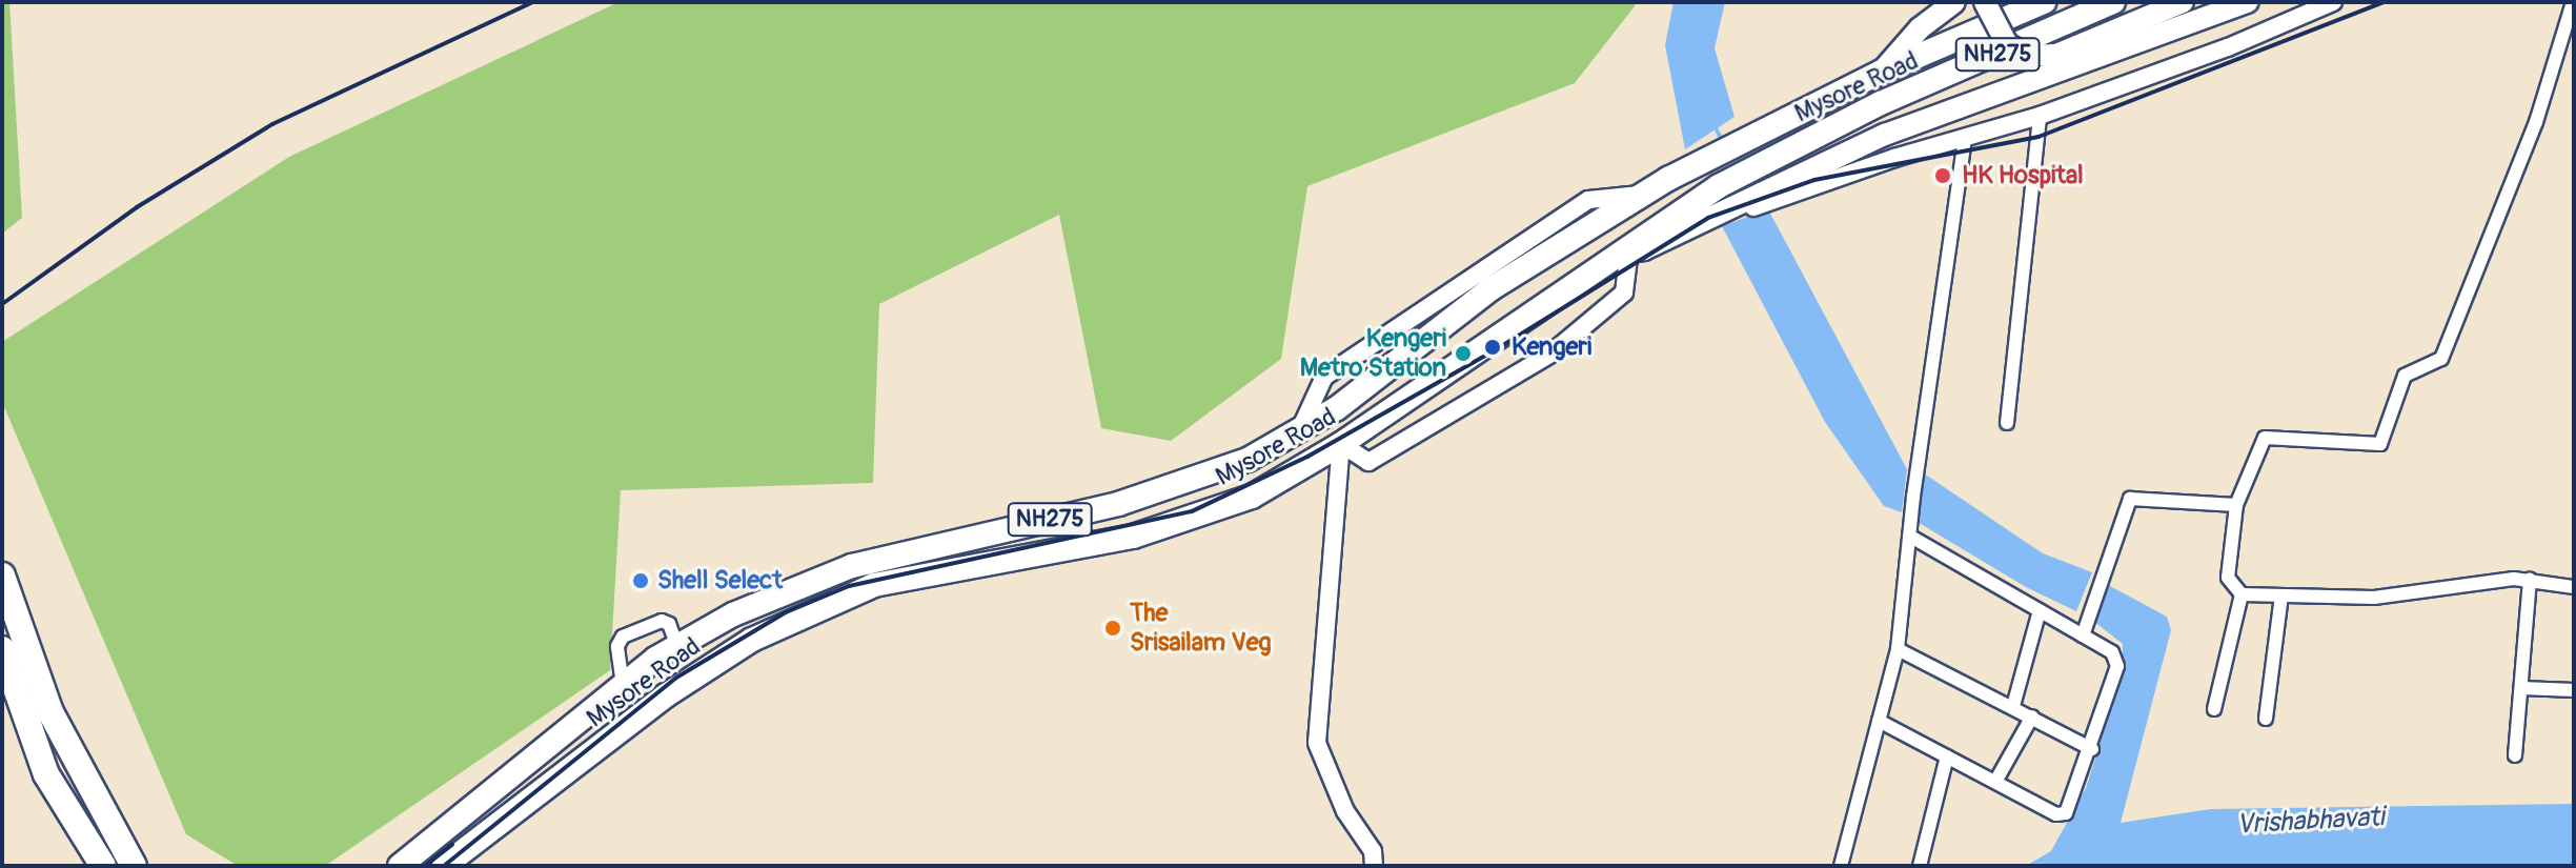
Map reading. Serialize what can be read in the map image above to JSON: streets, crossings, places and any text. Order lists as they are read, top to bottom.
{
  "streets": {
    "highway": ["NH275", "Mysore Road"]
  },
  "water": ["Vrishabhavati"],
  "places": [
    "HK Hospital",
    "Kengeri",
    "Kengeri Metro Station",
    "Shell Select",
    "The Srisailam Veg"
  ]
}
